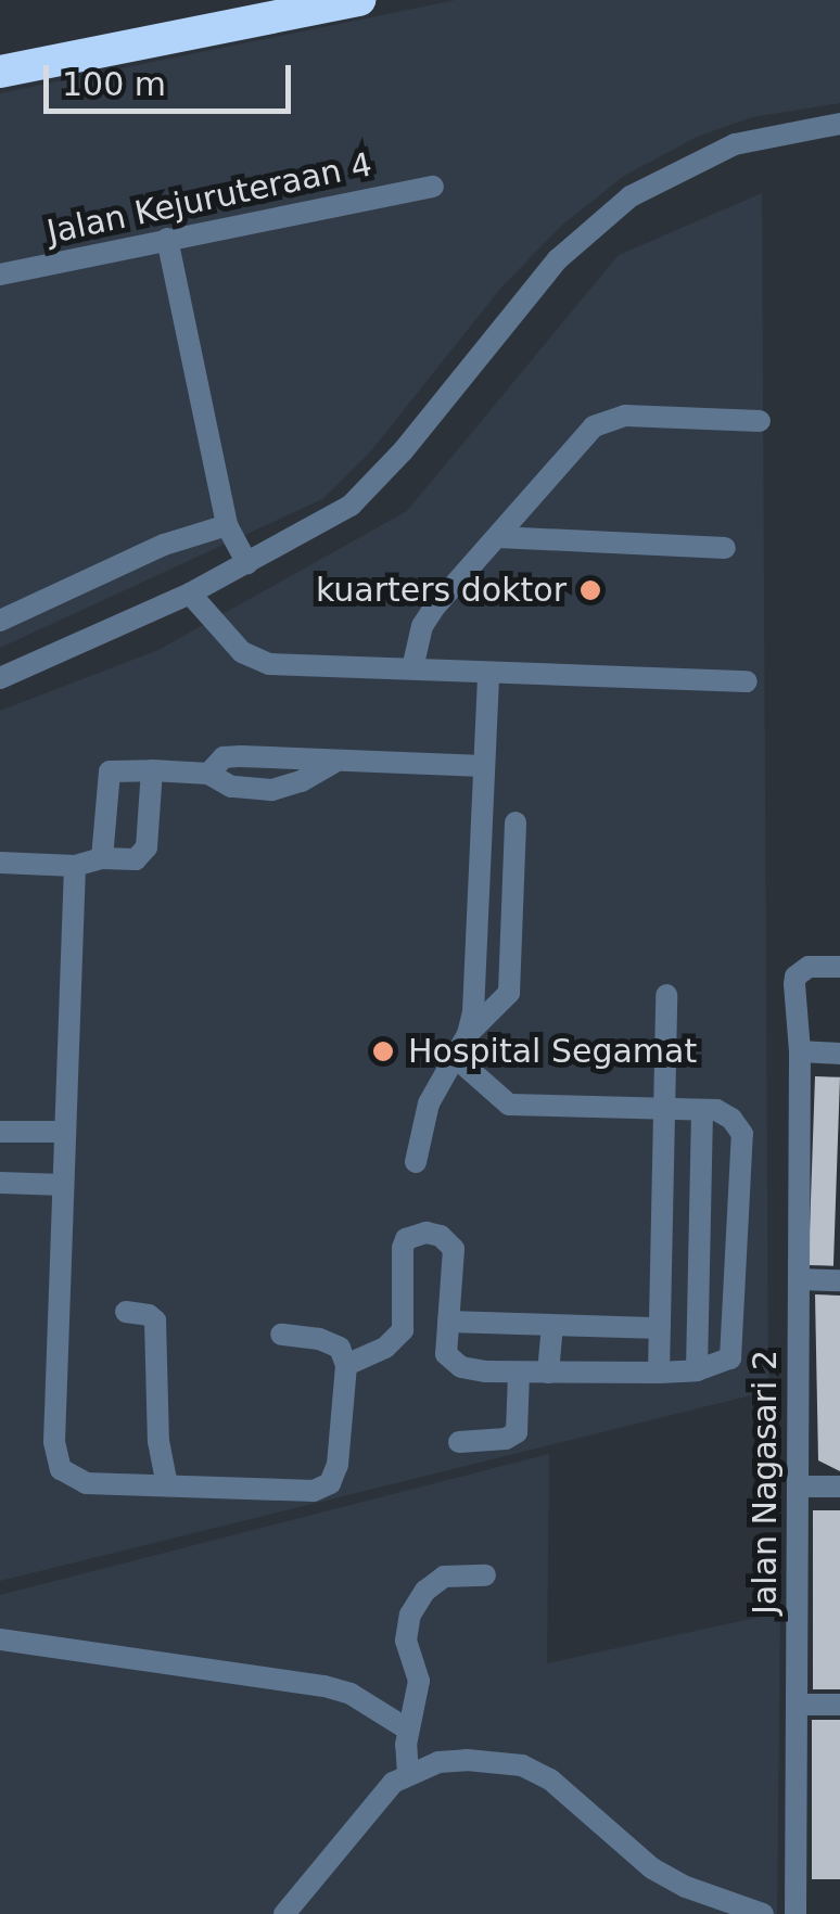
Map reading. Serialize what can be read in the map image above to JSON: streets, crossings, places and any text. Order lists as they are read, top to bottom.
{
  "streets": {
    "street": ["Jalan Kejuruteraan 4", "Jalan Nagasari 2"]
  },
  "places": ["kuarters doktor", "Hospital Segamat"],
  "scale_bar": "100 m"
}
